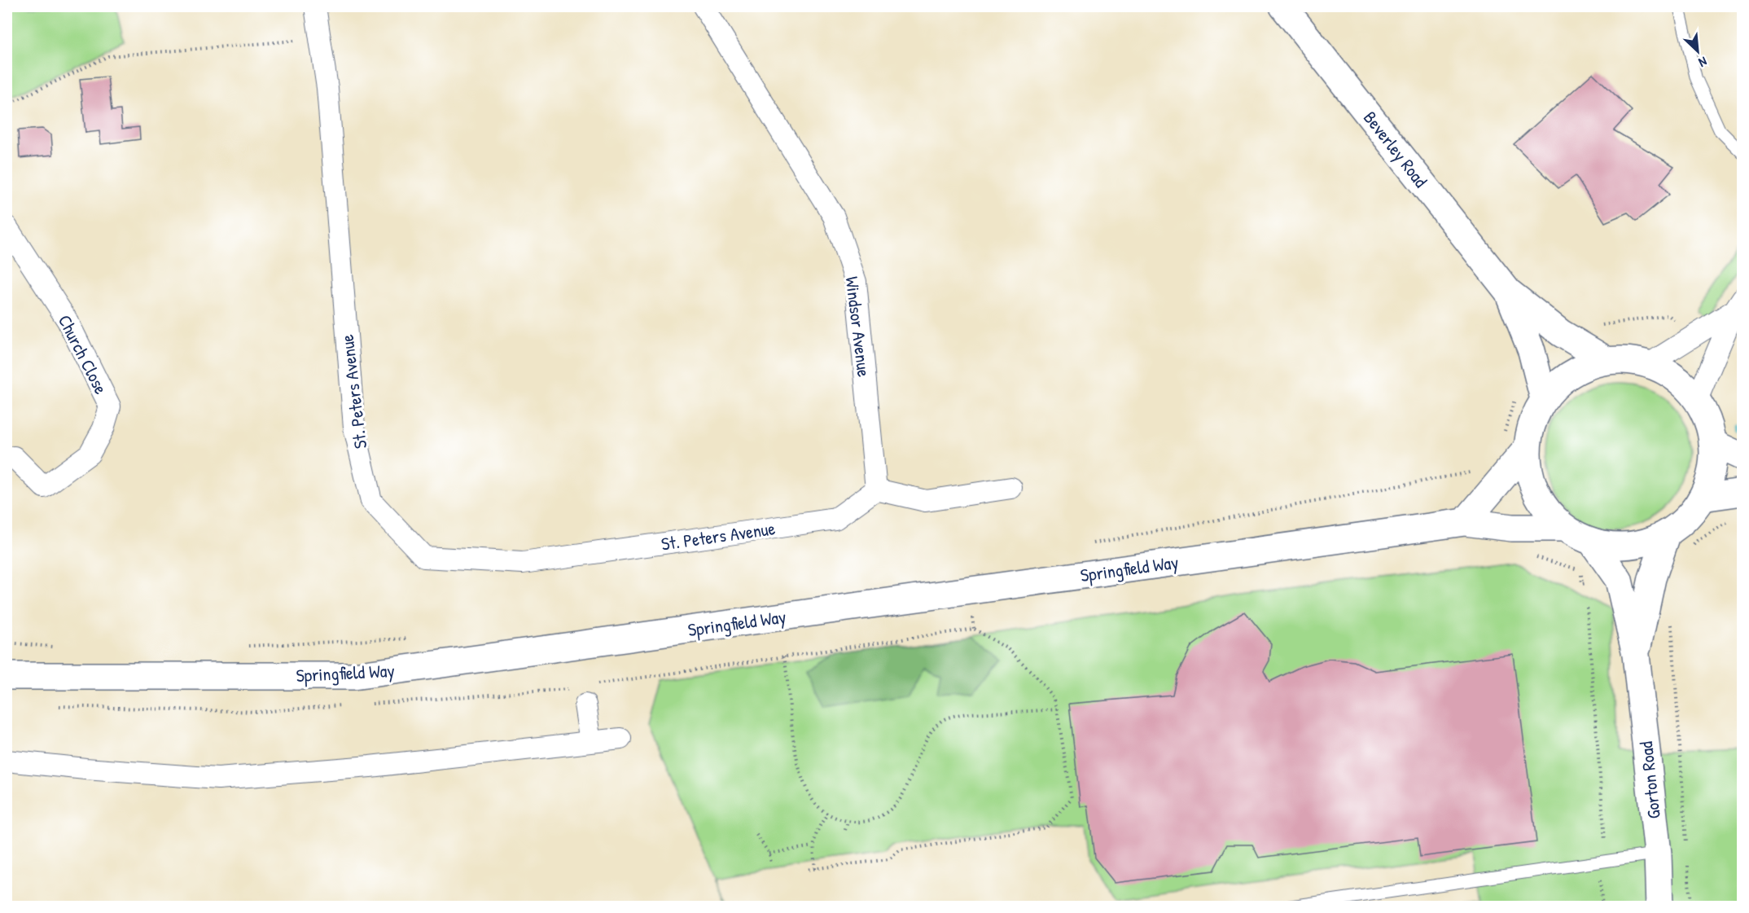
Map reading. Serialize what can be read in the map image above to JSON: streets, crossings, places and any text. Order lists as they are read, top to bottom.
{
  "streets": {
    "main road": ["Beverley Road", "Springfield Way", "Gorton Road"],
    "street": ["Windsor Avenue", "Church Close", "St. Peters Avenue"]
  },
  "crossings": [
    ["Windsor Avenue", "St. Peters Avenue"]
  ],
  "north": "bottom right"
}
